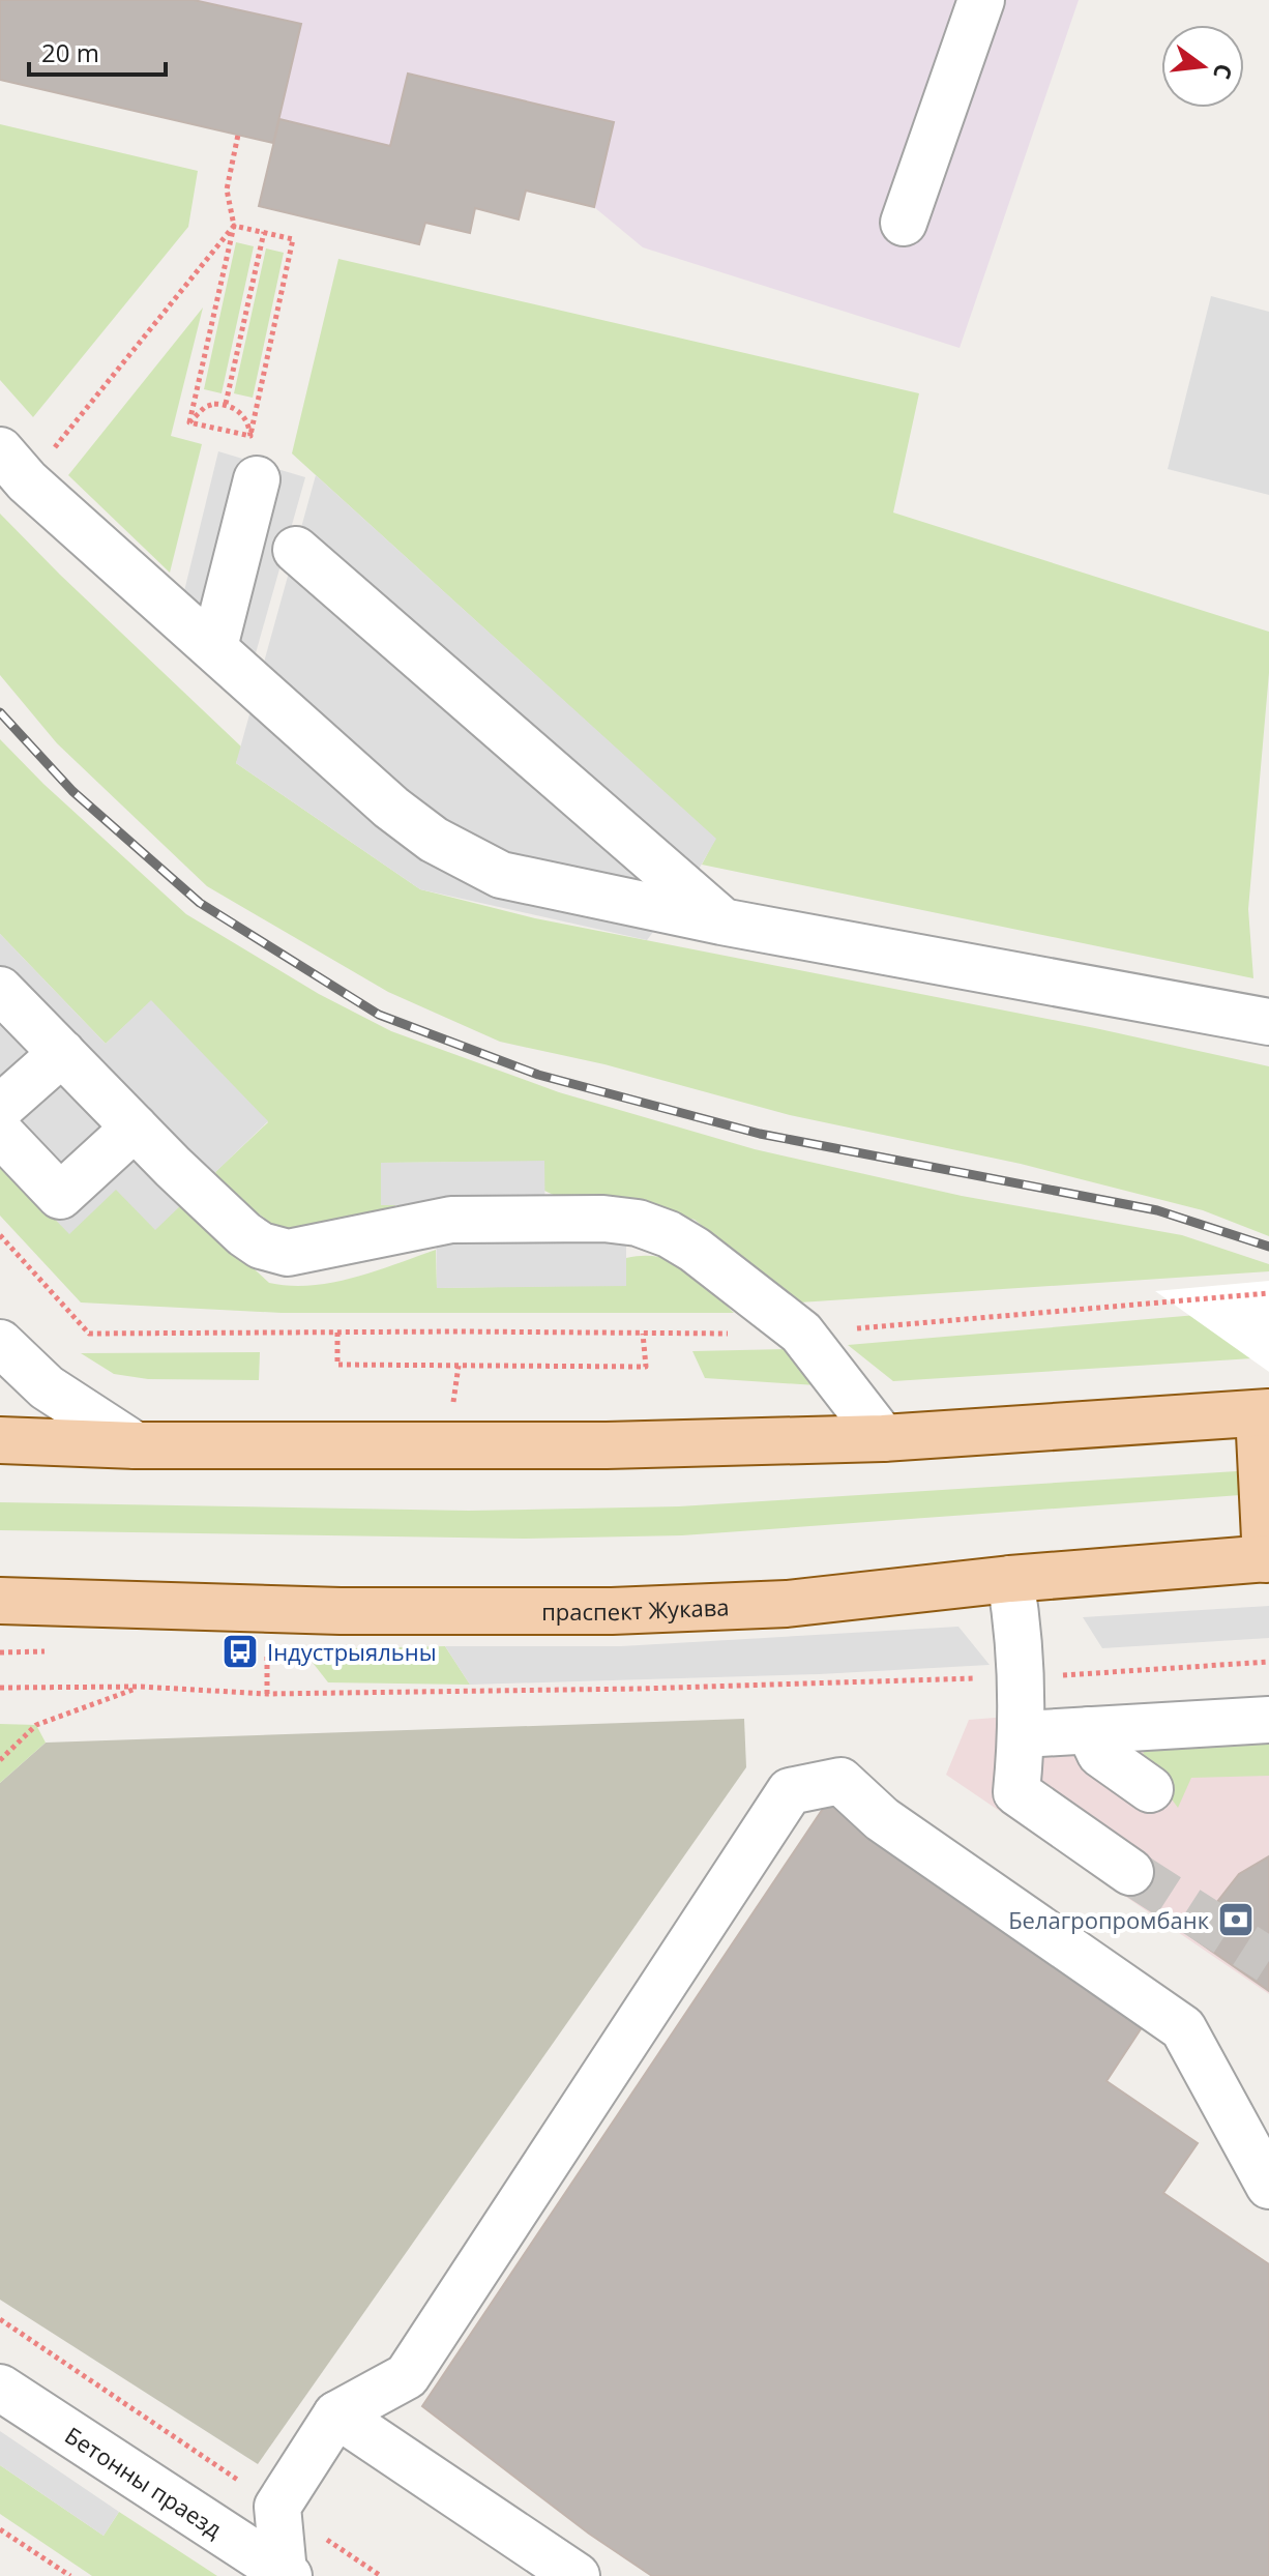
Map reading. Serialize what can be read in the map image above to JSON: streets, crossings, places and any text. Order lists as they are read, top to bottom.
{
  "streets": {
    "main road": ["праспект Жукава"],
    "street": ["Бетонны праезд"]
  },
  "places": {
    "bus stop": ["Індустрыяльны"],
    "bank": ["Белагропромбанк"]
  },
  "scale_bar": "20 m",
  "north": "right"
}
